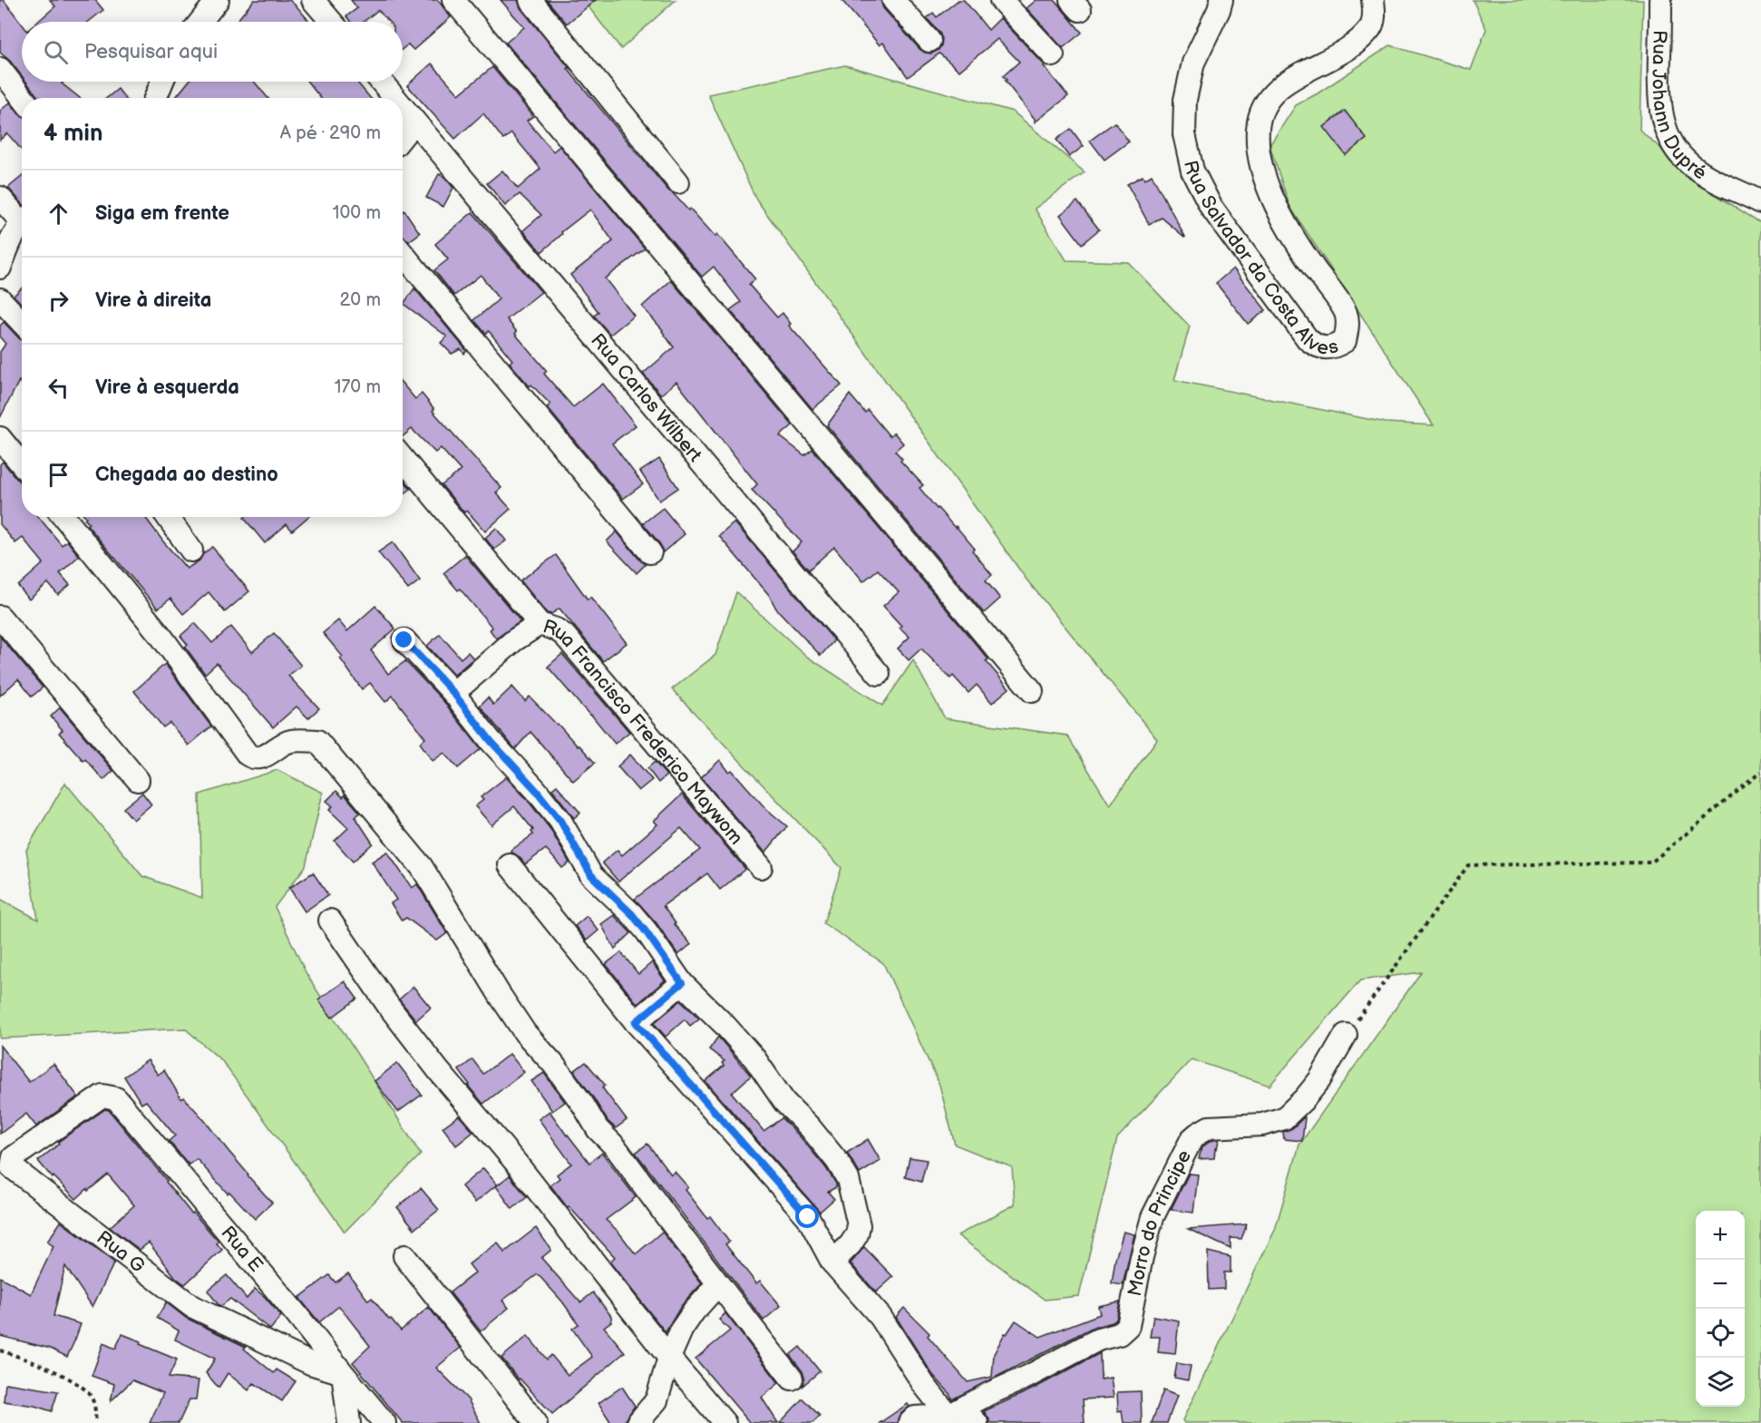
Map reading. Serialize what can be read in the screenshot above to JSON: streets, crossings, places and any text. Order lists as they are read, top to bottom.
{
  "streets": {
    "street": [
      "Rua Johann Dupré",
      "Rua Salvador da Costa Alves",
      "Rua Carlos Wilbert",
      "Rua Francisco Frederico Maywom",
      "Morro do Principe",
      "Rua E",
      "Rua G"
    ]
  },
  "crossings": [
    ["Rua E", "Rua G"]
  ],
  "page": {
    "search": "Pesquisar aqui",
    "heading": ["4 min", "A pé · 290 m"],
    "list": [
      ["Siga em frente", "100 m"],
      ["Vire à direita", "20 m"],
      ["Vire à esquerda", "170 m"],
      "Chegada ao destino"
    ],
    "map_buttons": ["+", "−"]
  }
}
